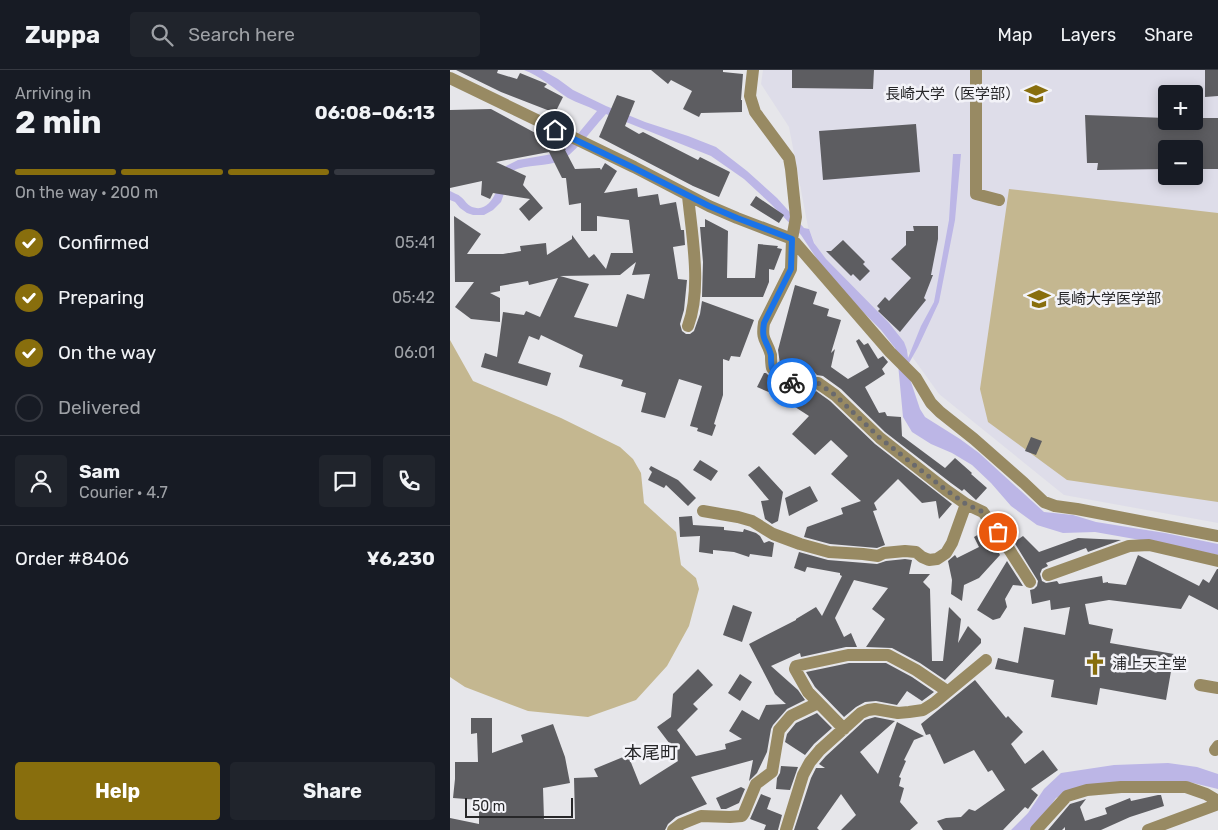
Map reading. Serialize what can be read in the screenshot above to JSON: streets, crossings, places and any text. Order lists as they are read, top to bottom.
{
  "districts": ["本尾町"],
  "places": {
    "school or university": ["長崎大学（医学部）", "長崎大学医学部"],
    "church": ["浦上天主堂"]
  },
  "scale_bar": "50 m",
  "page": {
    "header": "Zuppa",
    "search": "Search here",
    "nav": ["Map", "Layers", "Share"],
    "heading": ["2 min", "Arriving in", "06:08–06:13"],
    "panel": [
      "Sam",
      "Courier · 4.7",
      "Order #8406",
      "¥6,230"
    ],
    "map_buttons": ["+", "−"],
    "bar": "On the way · 200 m",
    "list": [
      ["Confirmed", "05:41"],
      ["Preparing", "05:42"],
      ["On the way", "06:01"],
      "Delivered"
    ],
    "buttons": ["Help", "Share"],
    "scale": "50 m"
  }
}
